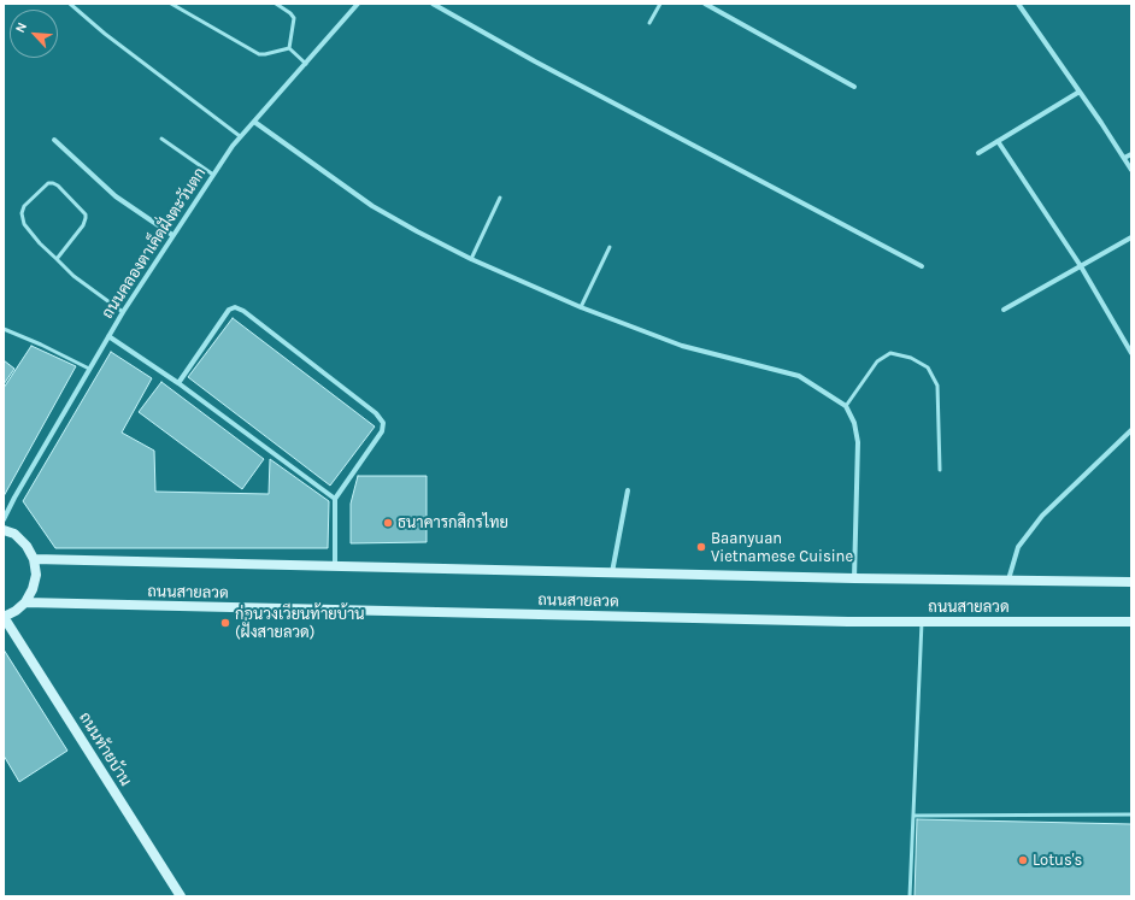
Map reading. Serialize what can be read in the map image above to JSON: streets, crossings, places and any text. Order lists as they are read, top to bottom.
{
  "streets": {
    "main road": ["ถนนสายลวด", "ถนนท้ายบ้าน"],
    "street": ["ถนนคลองตาเค็ดฝั่งตะวันตก"]
  },
  "places": [
    "ธนาคารกสิกรไทย",
    "Baanyuan Vietnamese Cuisine",
    "ก่อนวงเวียนท้ายบ้าน (ฝั่งสายลวด)",
    "Lotus's"
  ],
  "north": "top left"
}
